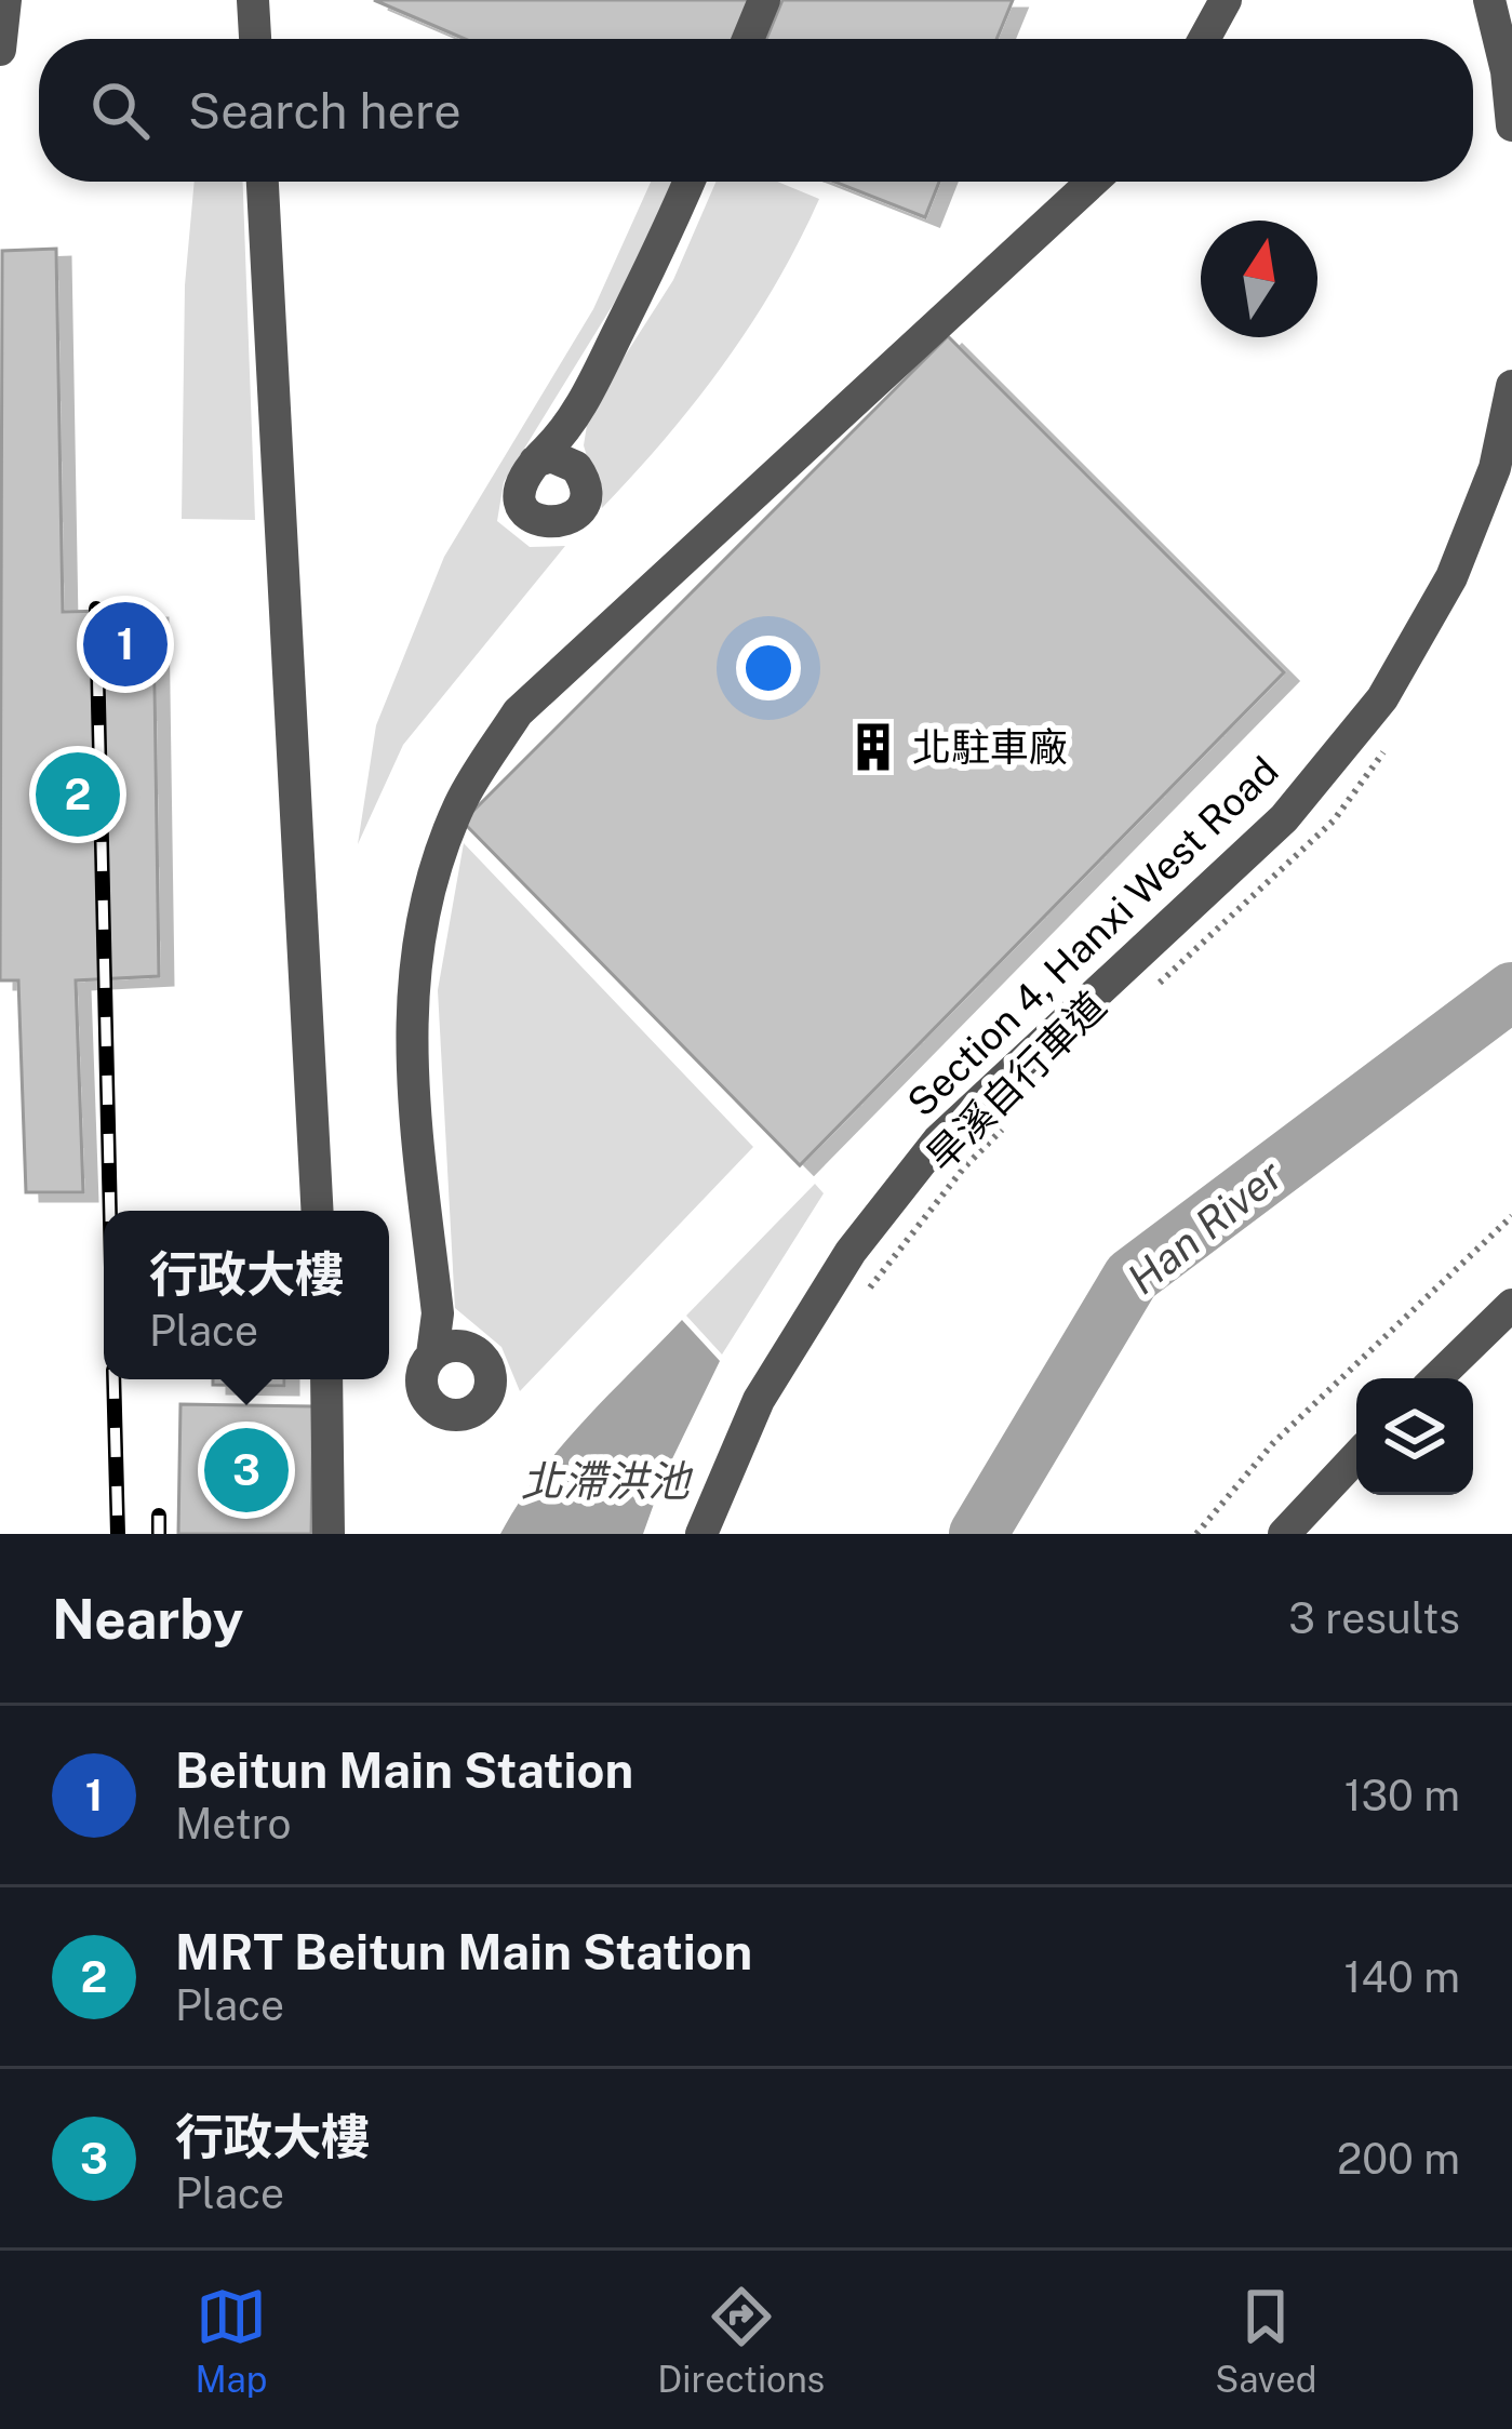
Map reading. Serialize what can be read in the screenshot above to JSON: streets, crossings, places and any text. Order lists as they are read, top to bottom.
{
  "streets": {
    "street": ["Section 4, Hanxi West Road"],
    "path": ["旱溪自行車道"]
  },
  "water": ["Han River", "北滯洪池"],
  "places": {
    "building": ["北駐車廠"]
  },
  "north": "top",
  "page": {
    "search": "Search here",
    "pins": ["1", "2", "3"],
    "popup": ["行政大樓", "Place"],
    "heading": ["Nearby", "3 results"],
    "list": [
      {
        "mark": "1",
        "name": "Beitun Main Station",
        "note": "Metro",
        "value": "130 m"
      },
      {
        "mark": "2",
        "name": "MRT Beitun Main Station",
        "note": "Place",
        "value": "140 m"
      },
      {
        "mark": "3",
        "name": "行政大樓",
        "note": "Place",
        "value": "200 m"
      }
    ],
    "nav": ["Map", "Directions", "Saved"]
  }
}
